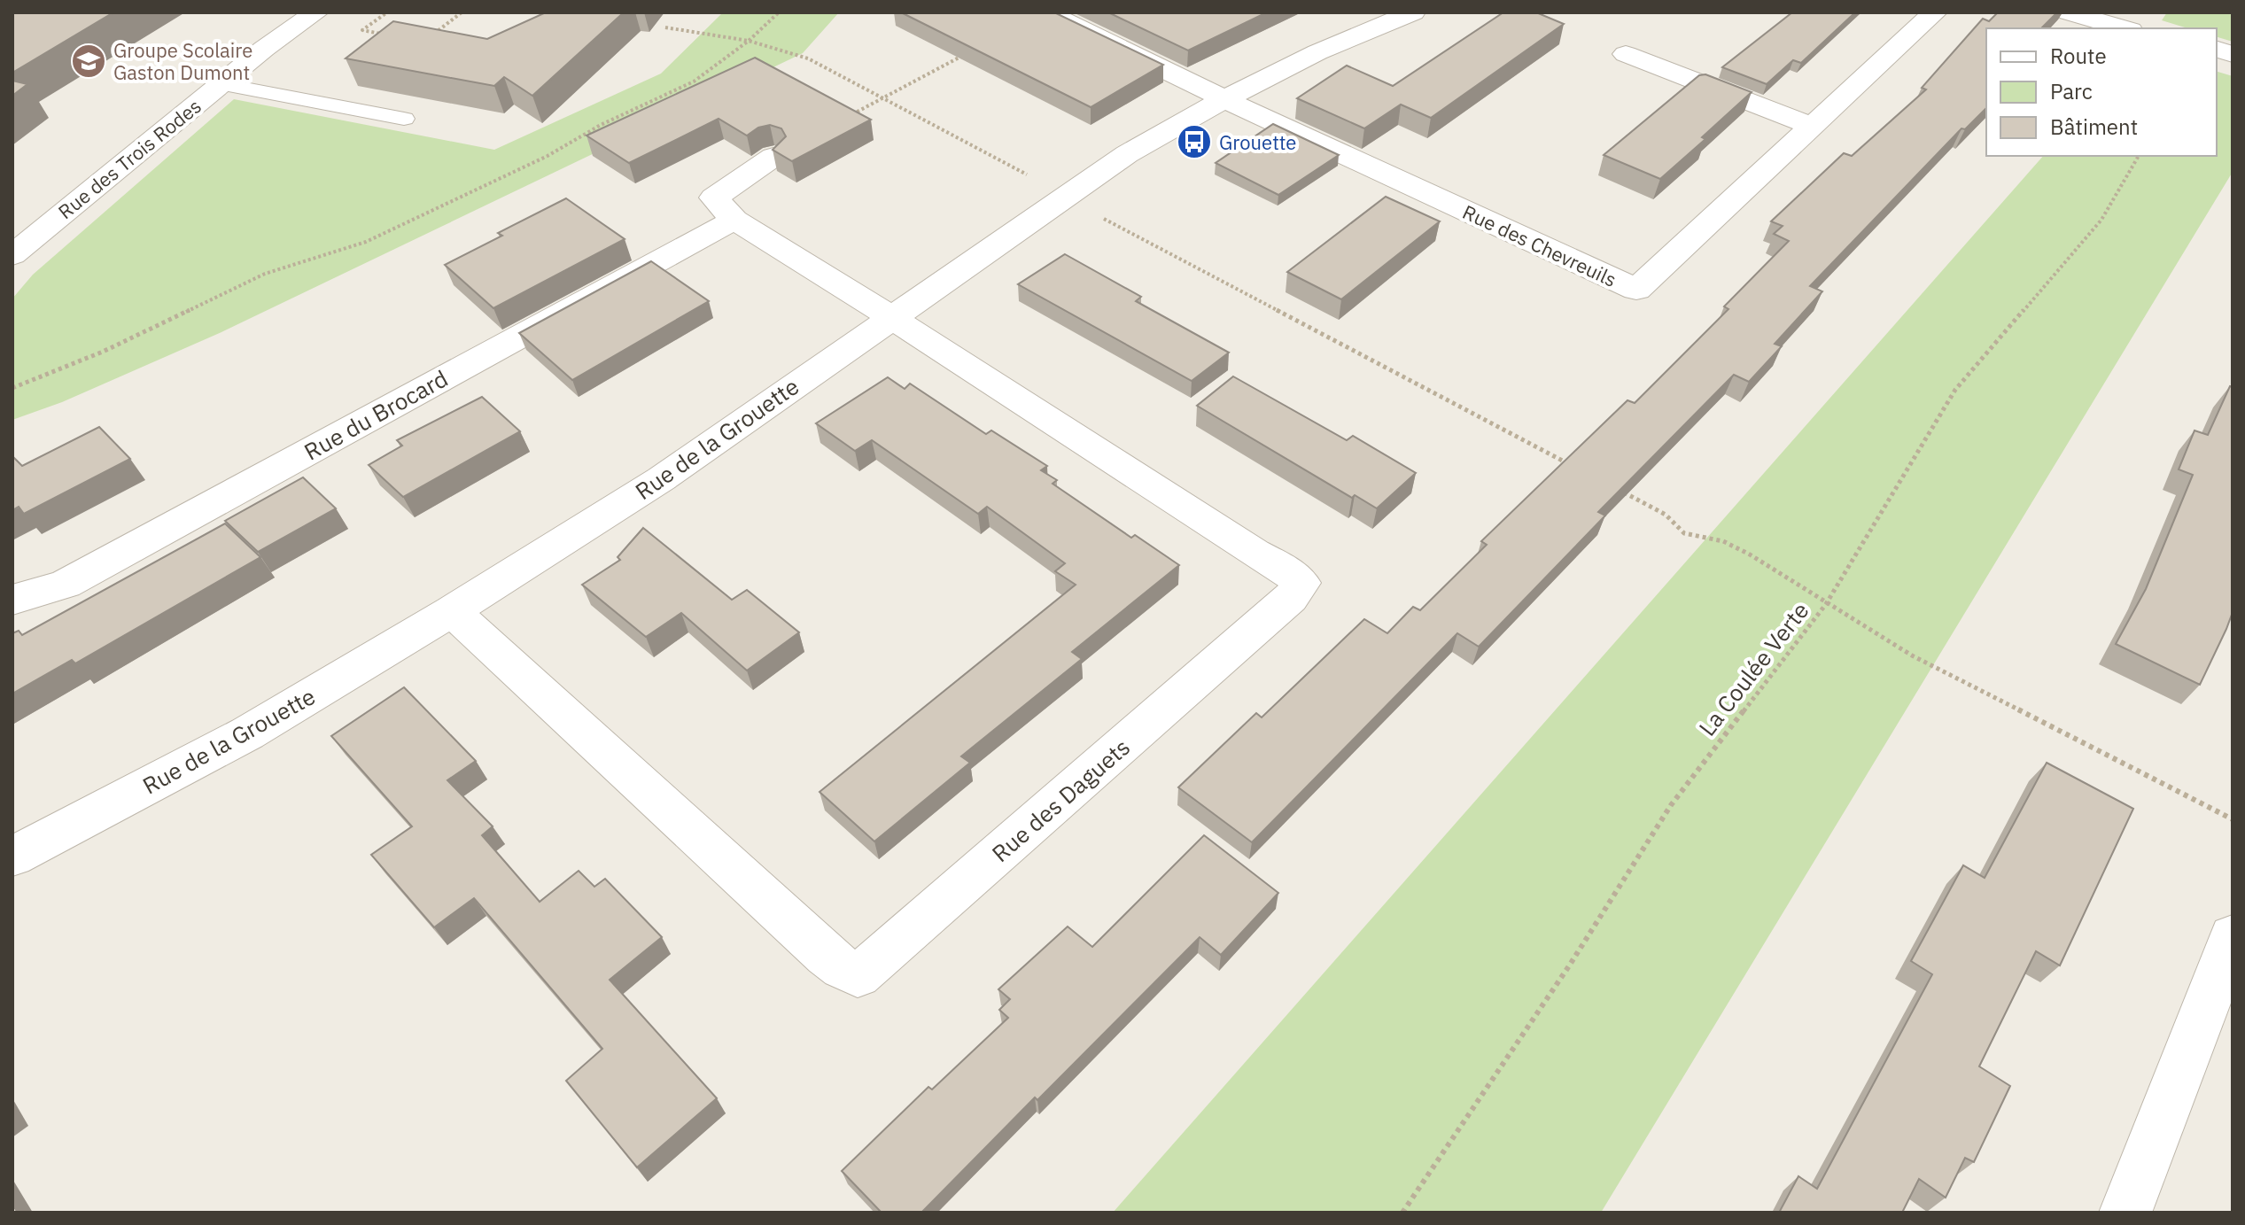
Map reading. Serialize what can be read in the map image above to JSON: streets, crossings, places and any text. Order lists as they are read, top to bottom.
{
  "streets": {
    "street": [
      "Rue des Trois Rodes",
      "Rue des Chevreuils",
      "Rue du Brocard",
      "Rue de la Grouette",
      "Rue des Daguets"
    ],
    "path": ["La Coulée Verte"]
  },
  "crossings": [
    ["Rue des Chevreuils", "Rue de la Grouette"],
    ["Rue de la Grouette", "Rue des Daguets"]
  ],
  "places": {
    "school or university": ["Groupe Scolaire Gaston Dumont"],
    "bus stop": ["Grouette"]
  },
  "legend": ["Route", "Parc", "Bâtiment"]
}
